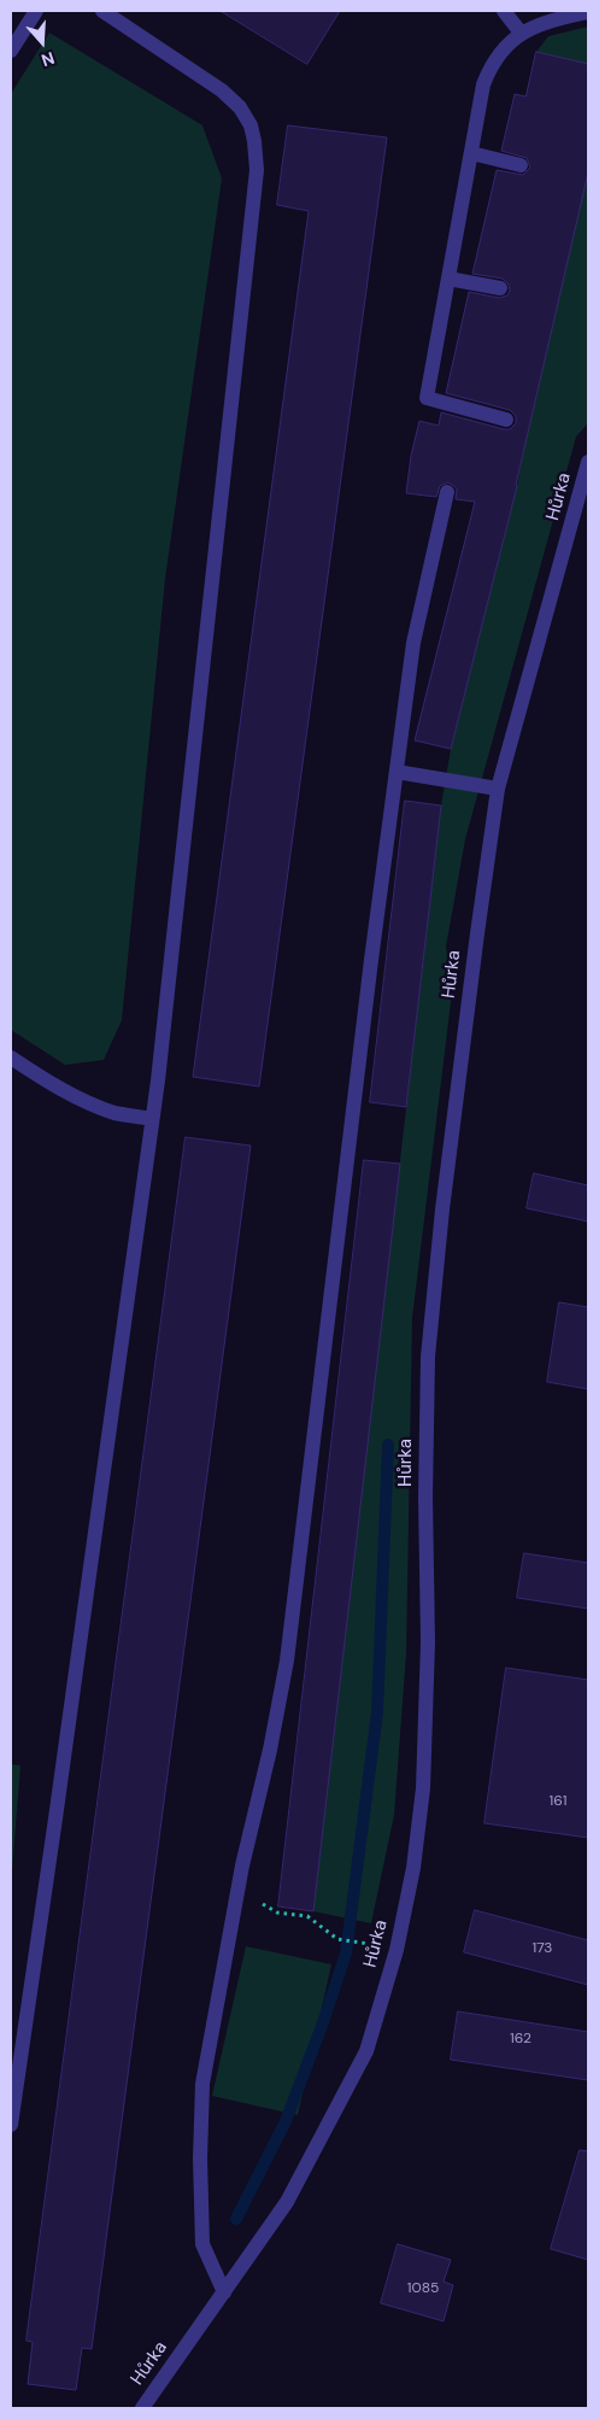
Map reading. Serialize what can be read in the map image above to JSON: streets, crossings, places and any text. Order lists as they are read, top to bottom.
{
  "streets": {
    "street": ["Hůrka"]
  },
  "house_numbers": [
    "161",
    "173",
    "162",
    "1085"
  ],
  "north": "bottom"
}
